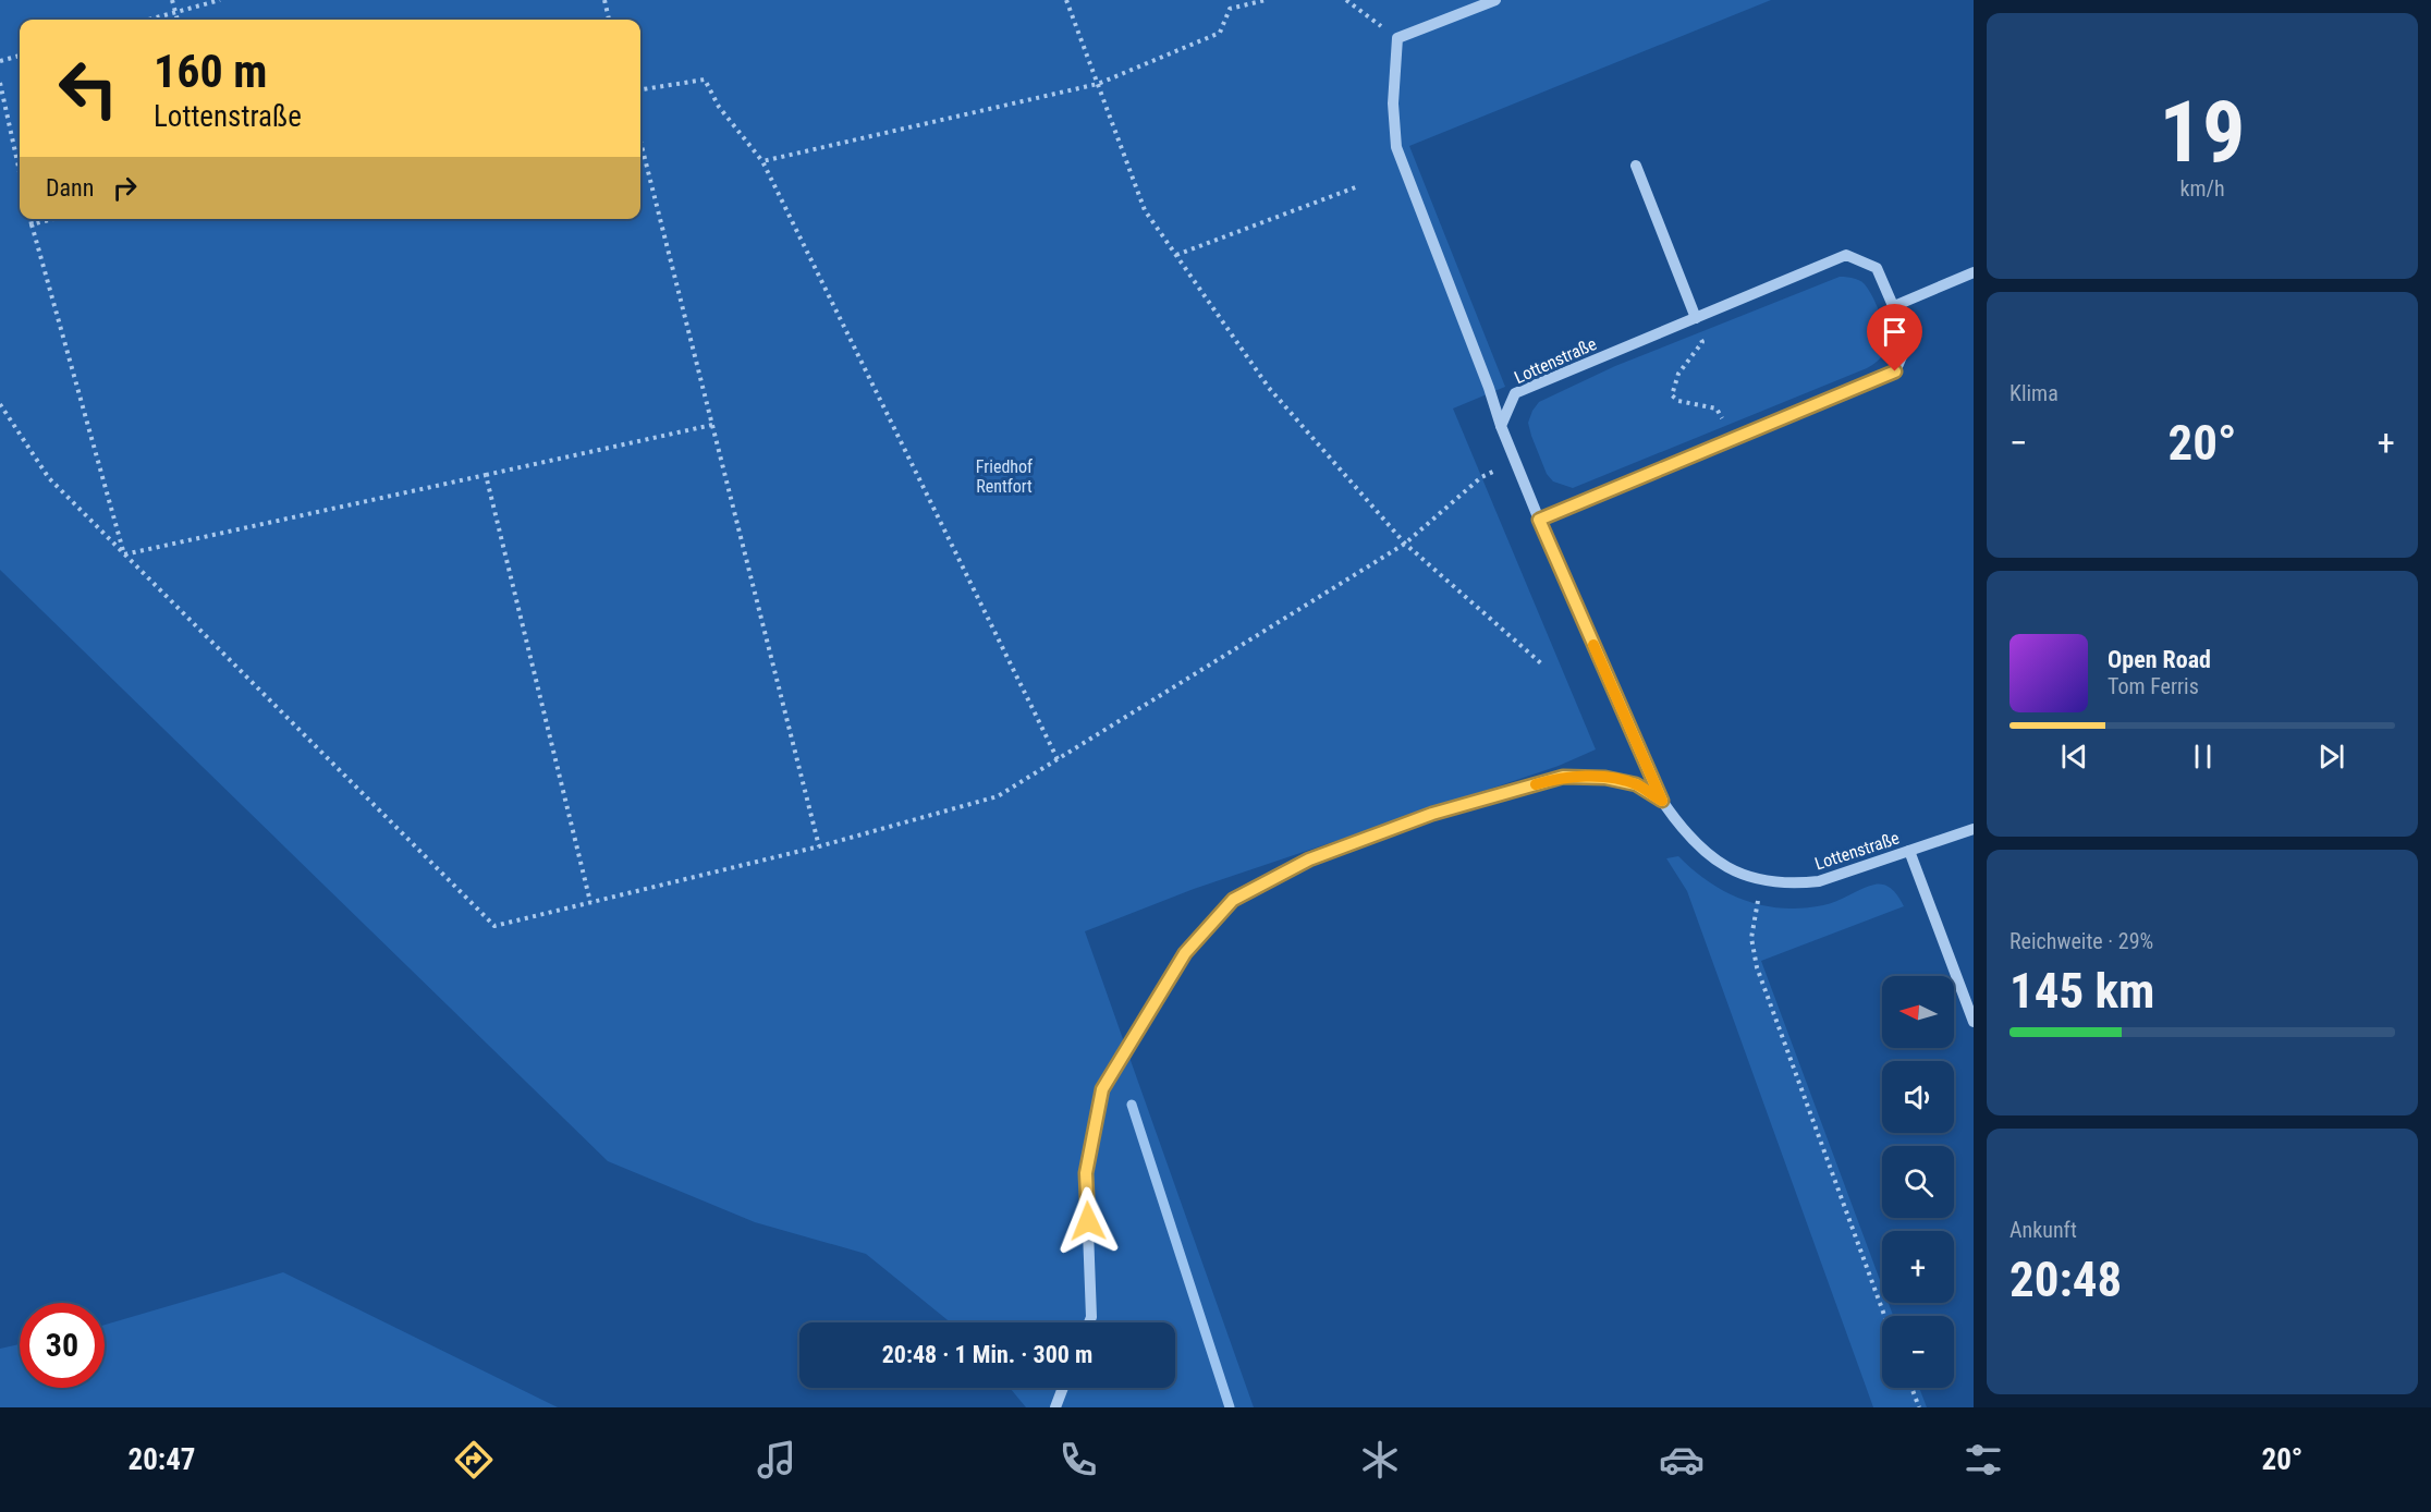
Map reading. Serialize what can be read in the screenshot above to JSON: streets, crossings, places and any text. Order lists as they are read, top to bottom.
{
  "streets": {
    "street": ["Lottenstraße"]
  },
  "parks": ["Friedhof Rentfort"],
  "north": "left",
  "page": {
    "tile": [
      ["19", "km/h"],
      "Klima",
      ["Reichweite · 29%", "145 km"],
      ["Ankunft", "20:48"]
    ],
    "turn": ["160 m", "Lottenstraße"],
    "then": "Dann",
    "heat": ["−", "20°", "+"],
    "song": ["Open Road", "Tom Ferris"],
    "map_buttons": ["+", "−"],
    "limit": "30",
    "trip": "20:48 · 1 Min. · 300 m",
    "tabs": ["20:47", "20°"]
  }
}
